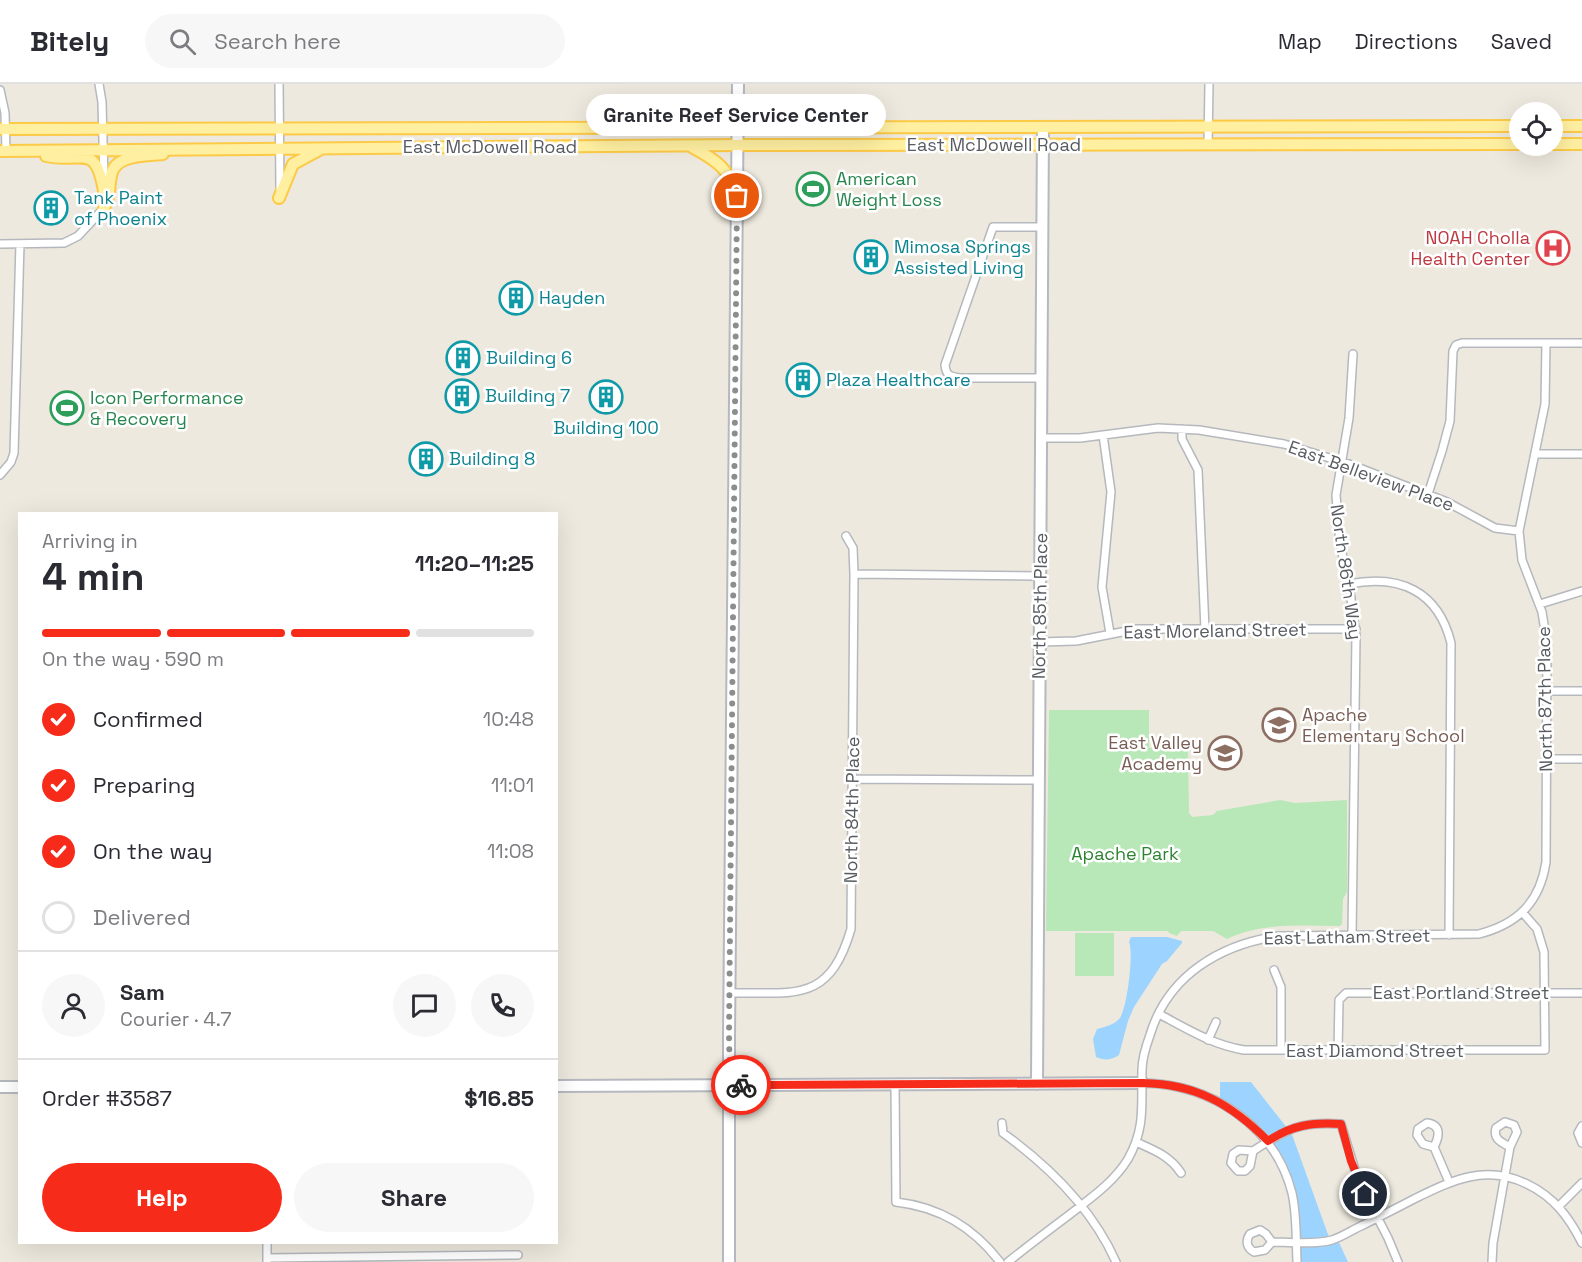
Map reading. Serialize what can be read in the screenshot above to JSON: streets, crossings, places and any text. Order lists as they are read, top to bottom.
{
  "streets": {
    "main road": ["East McDowell Road"],
    "street": [
      "East Belleview Place",
      "North 86th Way",
      "North 85th Place",
      "East Moreland Street",
      "North 87th Place",
      "North 84th Place",
      "East Latham Street",
      "East Portland Street",
      "East Diamond Street"
    ]
  },
  "crossings": [
    ["East McDowell Road", "North 85th Place"],
    ["East Belleview Place", "North 86th Way"],
    ["East Belleview Place", "North 85th Place"],
    ["East Belleview Place", "North 87th Place"],
    ["North 86th Way", "East Moreland Street"],
    ["North 86th Way", "East Latham Street"],
    ["North 85th Place", "East Moreland Street"],
    ["North 87th Place", "East Latham Street"],
    ["East Latham Street", "East Diamond Street"],
    ["East Portland Street", "East Diamond Street"]
  ],
  "parks": ["Apache Park"],
  "places": {
    "sports": ["American Weight Loss", "Icon Performance & Recovery"],
    "other": ["Granite Reef Service Center"],
    "building": [
      "Tank Paint of Phoenix",
      "Mimosa Springs Assisted Living",
      "Hayden",
      "Building 6",
      "Plaza Healthcare",
      "Building 7",
      "Building 100",
      "Building 8"
    ],
    "hospital": ["NOAH Cholla Health Center"],
    "school or university": ["Apache Elementary School", "East Valley Academy"]
  },
  "page": {
    "header": "Bitely",
    "search": "Search here",
    "nav": ["Map", "Directions", "Saved"],
    "bubble": "Granite Reef Service Center",
    "heading": ["4 min", "Arriving in", "11:20–11:25"],
    "panel": [
      "Sam",
      "Courier · 4.7",
      "Order #3587",
      "$16.85"
    ],
    "bar": "On the way · 590 m",
    "list": [
      ["Confirmed", "10:48"],
      ["Preparing", "11:01"],
      ["On the way", "11:08"],
      "Delivered"
    ],
    "buttons": ["Help", "Share"]
  }
}
